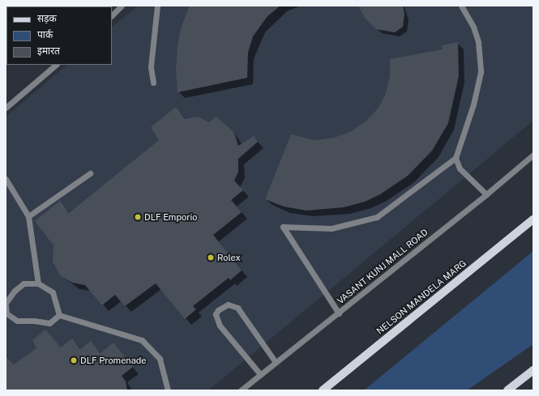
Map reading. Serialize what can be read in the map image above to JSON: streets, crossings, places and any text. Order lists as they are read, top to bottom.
{
  "streets": {
    "main road": ["NELSON MANDELA MARG"],
    "lane": ["VASANT KUNJ MALL ROAD"]
  },
  "places": ["DLF Emporio", "Rolex", "DLF Promenade"],
  "legend": ["सड़क", "पार्क", "इमारत"]
}
